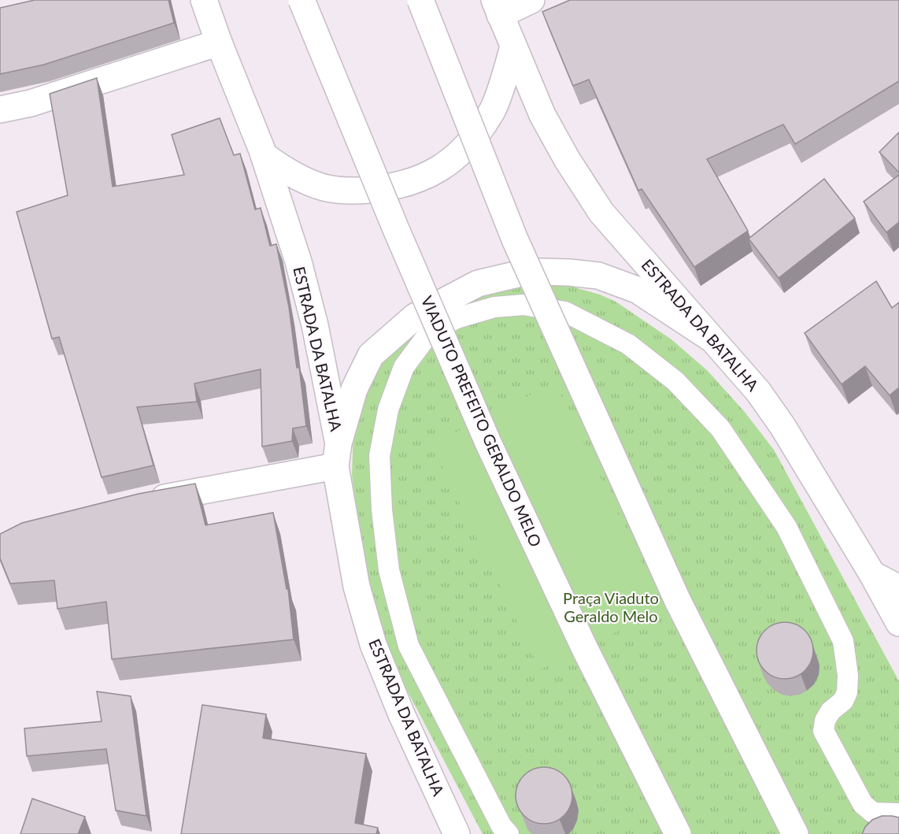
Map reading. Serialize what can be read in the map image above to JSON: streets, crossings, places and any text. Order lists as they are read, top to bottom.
{
  "streets": {
    "main road": ["ESTRADA DA BATALHA", "VIADUTO PREFEITO GERALDO MELO"]
  },
  "parks": ["Praça Viaduto Geraldo Melo"]
}
